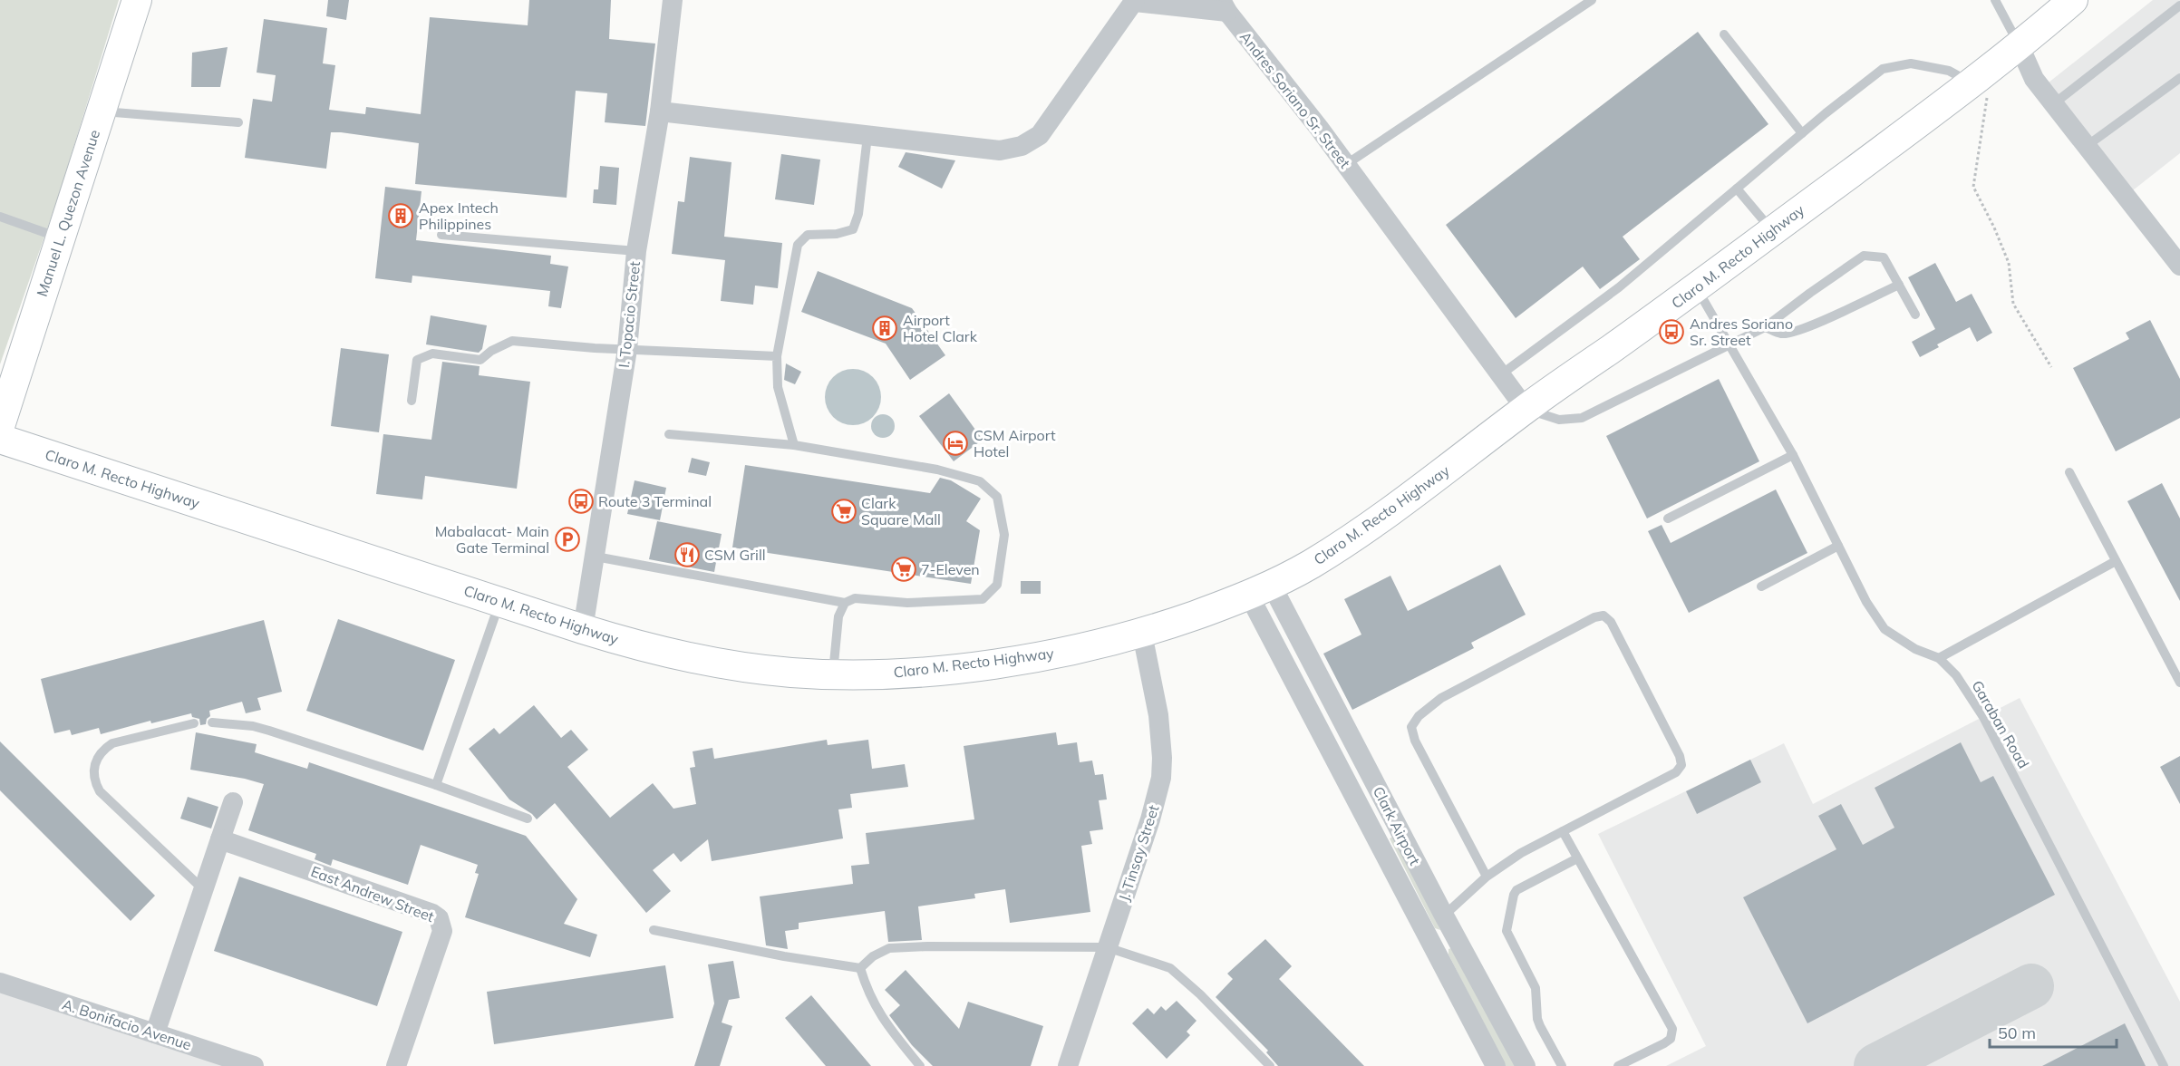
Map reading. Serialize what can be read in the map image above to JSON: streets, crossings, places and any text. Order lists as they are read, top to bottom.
{
  "streets": {
    "main road": ["Manuel L. Quezon Avenue", "Claro M. Recto Highway"],
    "street": [
      "Andres Soriano Sr. Street",
      "I. Topacio Street",
      "Clark Airport",
      "J. Tinsay Street",
      "East Andrew Street",
      "A. Bonifacio Avenue"
    ],
    "lane": ["Garaban Road"]
  },
  "crossings": [
    ["Andres Soriano Sr. Street", "Claro M. Recto Highway"],
    ["Claro M. Recto Highway", "I. Topacio Street"],
    ["Claro M. Recto Highway", "Garaban Road"],
    ["Claro M. Recto Highway", "Clark Airport"],
    ["Claro M. Recto Highway", "J. Tinsay Street"]
  ],
  "places": {
    "building": ["Apex Intech Philippines", "Airport Hotel Clark"],
    "bus stop": ["Andres Soriano Sr. Street", "Route 3 Terminal"],
    "hotel": ["CSM Airport Hotel"],
    "supermarket": ["Clark Square Mall", "7-Eleven"],
    "parking": ["Mabalacat- Main Gate Terminal"],
    "restaurant": ["CSM Grill"]
  },
  "scale_bar": "50 m"
}
